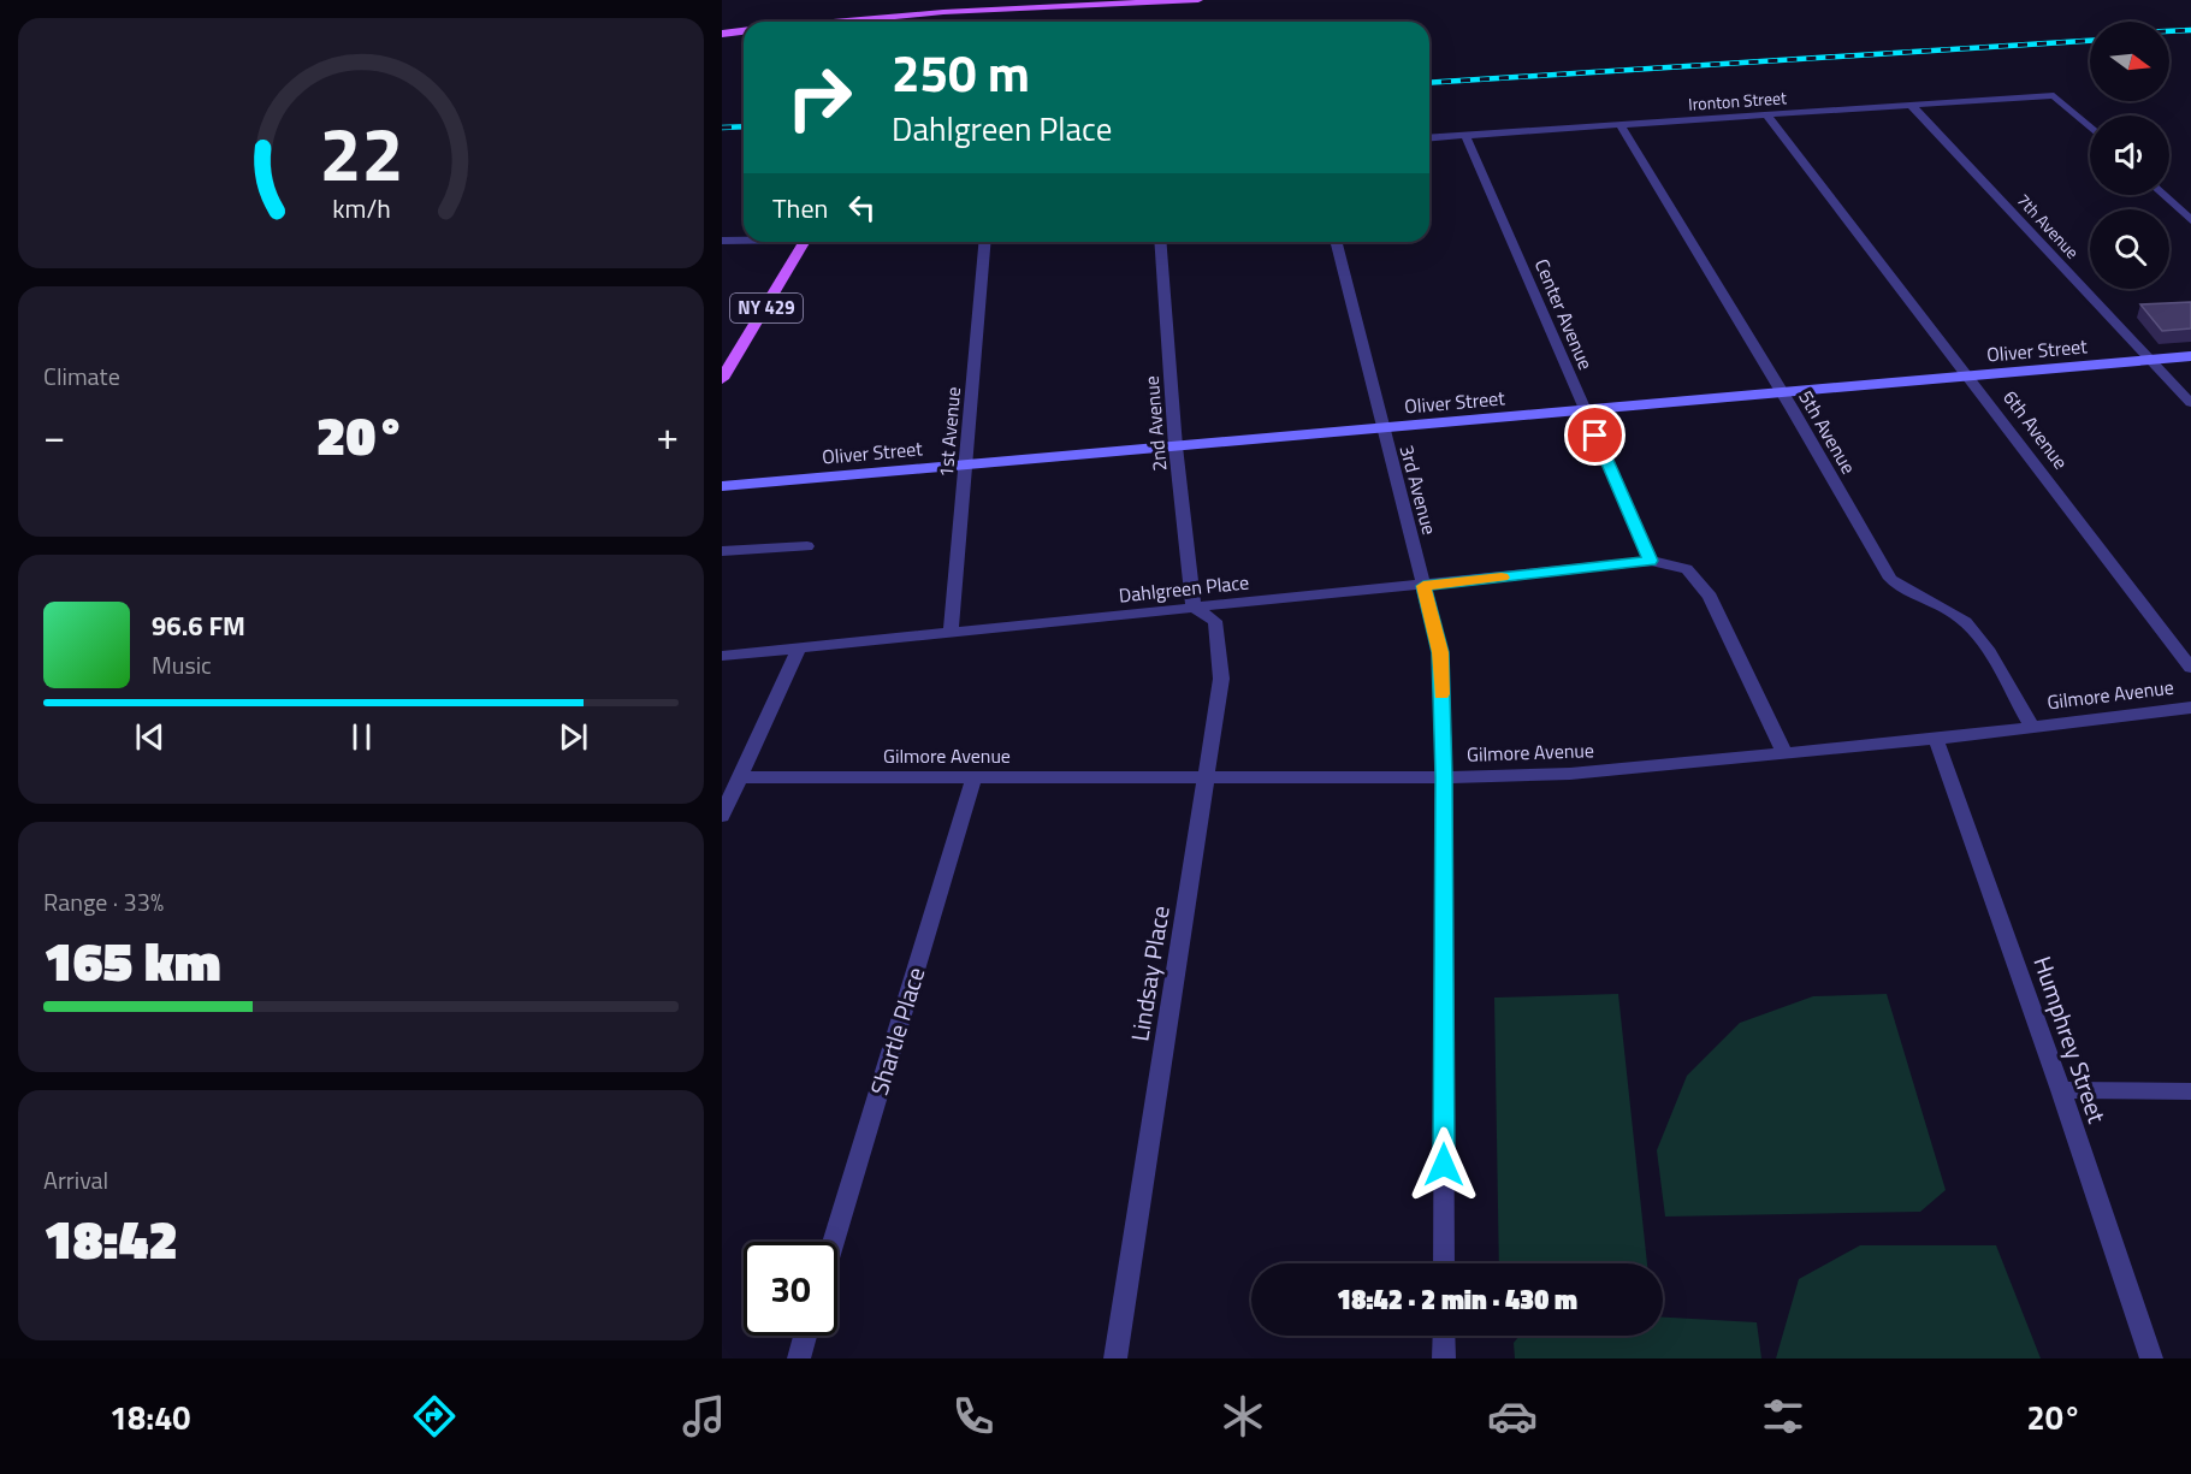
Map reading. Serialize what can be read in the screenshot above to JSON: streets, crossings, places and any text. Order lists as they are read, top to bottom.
{
  "streets": {
    "main road": ["NY 429", "Oliver Street"],
    "street": [
      "Ironton Street",
      "7th Avenue",
      "Center Avenue",
      "2nd Avenue",
      "6th Avenue",
      "1st Avenue",
      "5th Avenue",
      "3rd Avenue",
      "Dahlgreen Place",
      "Gilmore Avenue",
      "Lindsay Place",
      "Shartle Place",
      "Humphrey Street"
    ]
  },
  "crossings": [
    ["Ironton Street", "7th Avenue"],
    ["Ironton Street", "Center Avenue"],
    ["Ironton Street", "6th Avenue"],
    ["Ironton Street", "5th Avenue"],
    ["7th Avenue", "Oliver Street"],
    ["Center Avenue", "Oliver Street"],
    ["Center Avenue", "Dahlgreen Place"],
    ["Oliver Street", "2nd Avenue"],
    ["Oliver Street", "6th Avenue"],
    ["Oliver Street", "1st Avenue"],
    ["Oliver Street", "5th Avenue"],
    ["Oliver Street", "3rd Avenue"],
    ["2nd Avenue", "Dahlgreen Place"],
    ["2nd Avenue", "Lindsay Place"],
    ["1st Avenue", "Dahlgreen Place"],
    ["5th Avenue", "Gilmore Avenue"],
    ["3rd Avenue", "Dahlgreen Place"],
    ["3rd Avenue", "Gilmore Avenue"],
    ["Dahlgreen Place", "Lindsay Place"],
    ["Gilmore Avenue", "Lindsay Place"],
    ["Gilmore Avenue", "Shartle Place"],
    ["Gilmore Avenue", "Humphrey Street"]
  ],
  "north": "right",
  "page": {
    "turn": ["250 m", "Dahlgreen Place"],
    "then": "Then",
    "tile": [
      "Climate",
      ["Range · 33%", "165 km"],
      ["Arrival", "18:42"]
    ],
    "heat": ["−", "20°", "+"],
    "song": ["96.6 FM", "Music"],
    "limit": "30",
    "trip": "18:42 · 2 min · 430 m",
    "tabs": ["18:40", "20°"],
    "gauge": ["22", "km/h"]
  }
}
